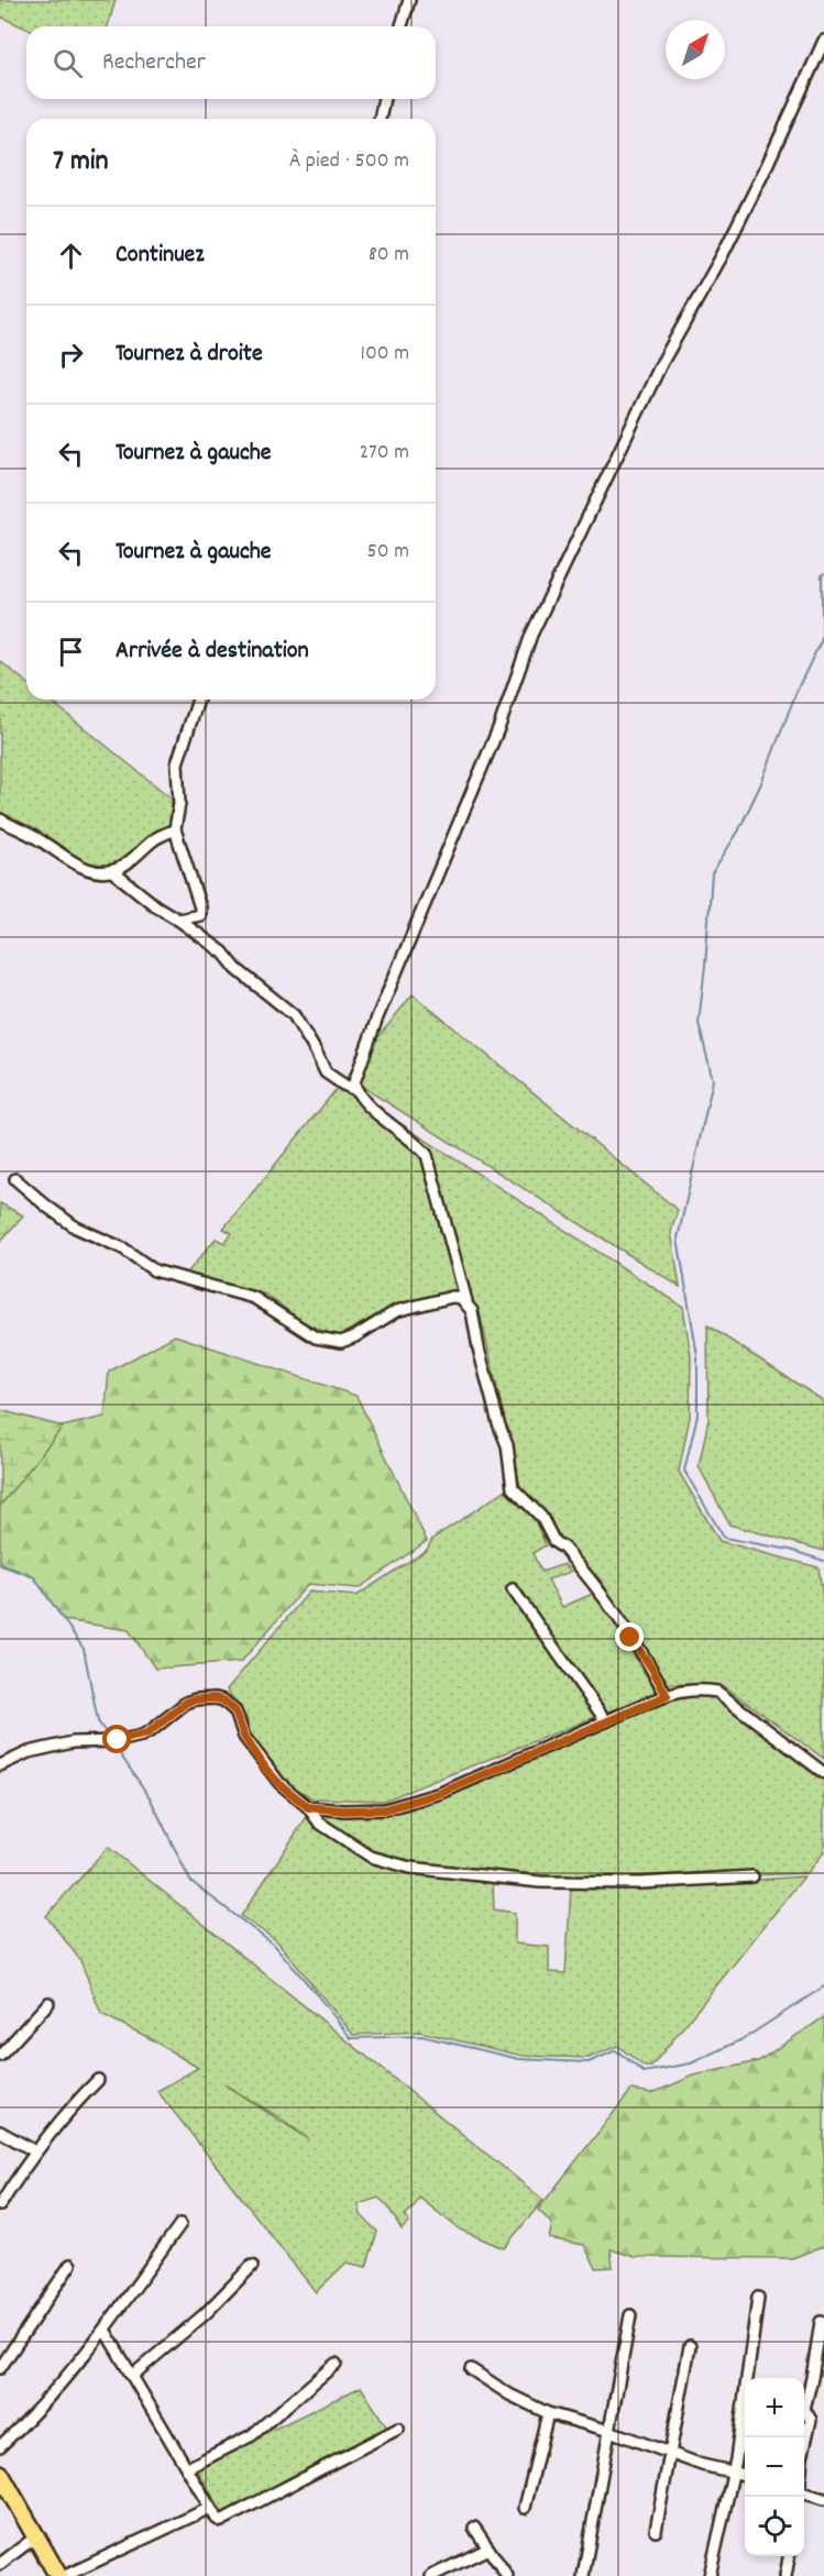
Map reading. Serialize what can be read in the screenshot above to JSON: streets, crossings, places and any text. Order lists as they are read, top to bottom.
{
  "north": "top right",
  "page": {
    "search": "Rechercher",
    "heading": ["7 min", "À pied · 500 m"],
    "list": [
      ["Continuez", "80 m"],
      ["Tournez à droite", "100 m"],
      ["Tournez à gauche", "270 m"],
      ["Tournez à gauche", "50 m"],
      "Arrivée à destination"
    ],
    "map_buttons": ["+", "−"]
  }
}
